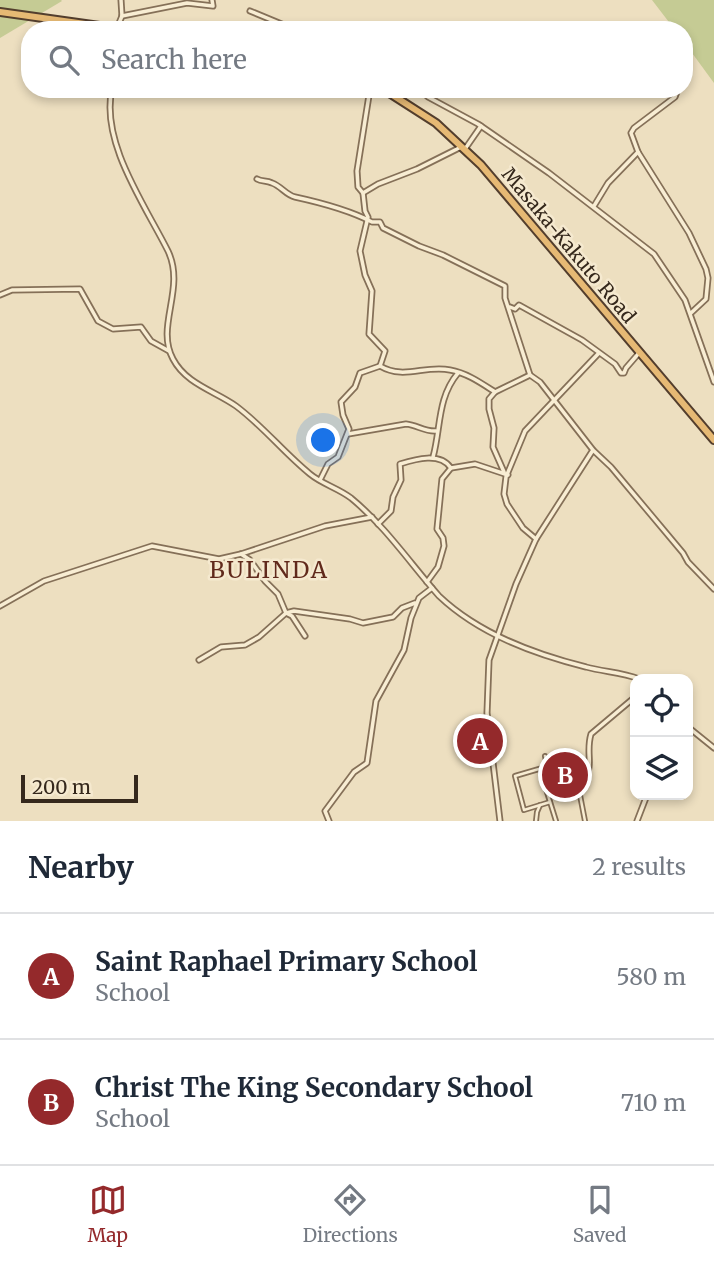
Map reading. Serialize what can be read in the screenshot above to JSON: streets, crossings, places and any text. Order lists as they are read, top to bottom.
{
  "streets": {
    "highway": ["Masaka-Kakuto Road"]
  },
  "districts": ["BULINDA"],
  "scale_bar": "200 m",
  "page": {
    "search": "Search here",
    "pins": ["A", "B"],
    "scale": "200 m",
    "heading": ["Nearby", "2 results"],
    "list": [
      {
        "mark": "A",
        "name": "Saint Raphael Primary School",
        "note": "School",
        "value": "580 m"
      },
      {
        "mark": "B",
        "name": "Christ The King Secondary School",
        "note": "School",
        "value": "710 m"
      }
    ],
    "nav": ["Map", "Directions", "Saved"]
  }
}
